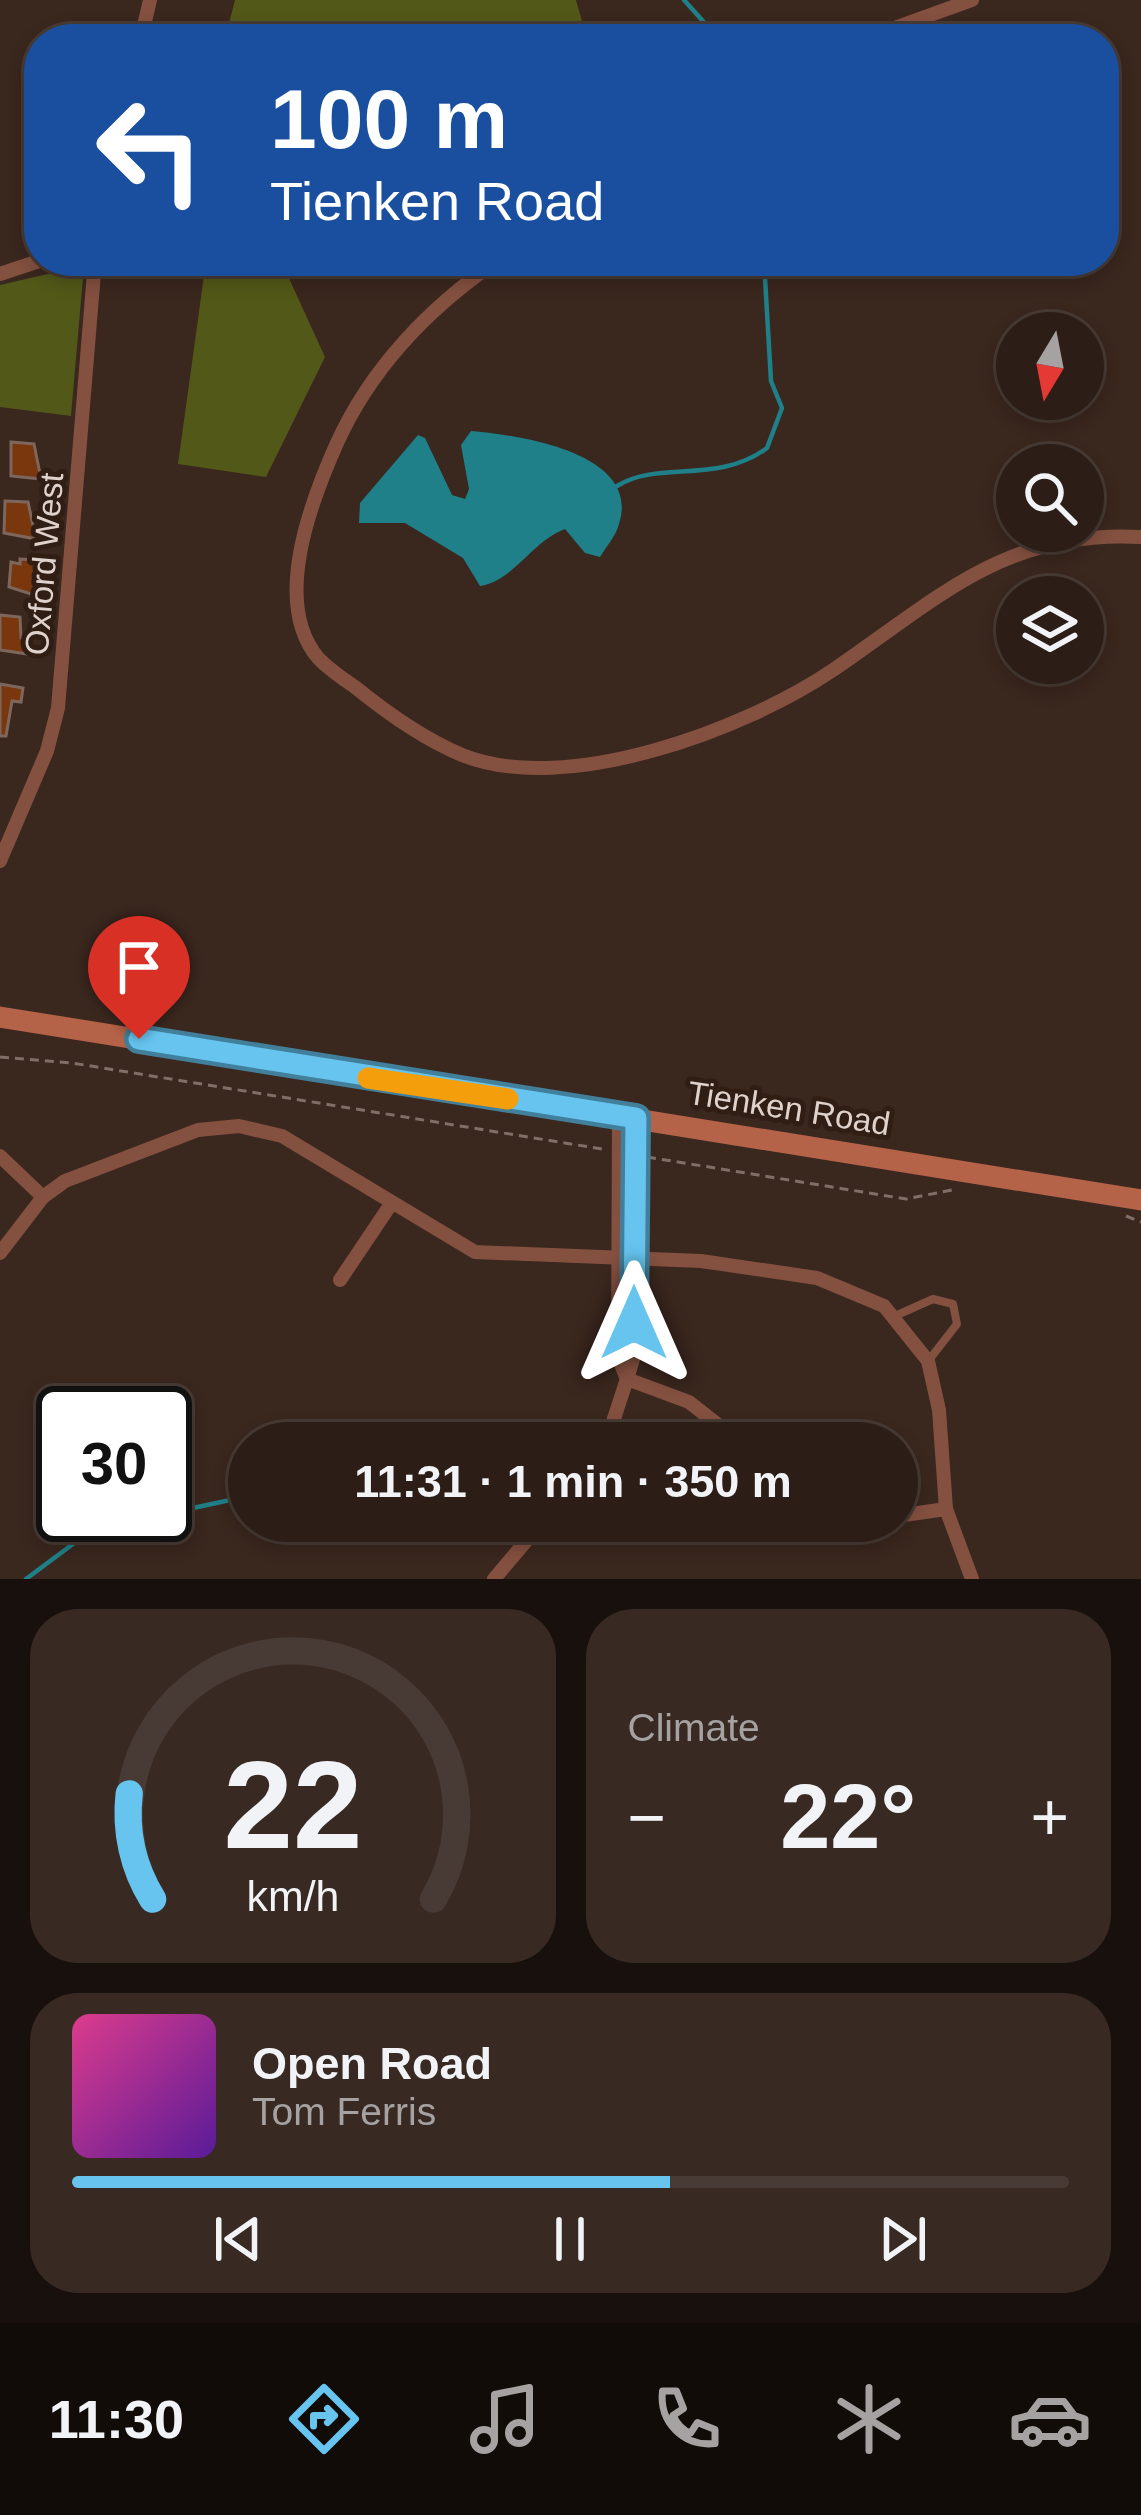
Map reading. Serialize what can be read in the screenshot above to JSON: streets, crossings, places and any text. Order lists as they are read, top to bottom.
{
  "streets": {
    "street": ["Oxford West", "Tienken Road"]
  },
  "north": "bottom",
  "page": {
    "turn": ["100 m", "Tienken Road"],
    "limit": "30",
    "trip": "11:31 · 1 min · 350 m",
    "tile": "Climate",
    "heat": ["−", "22°", "+"],
    "song": ["Open Road", "Tom Ferris"],
    "tabs": "11:30",
    "gauge": ["22", "km/h"]
  }
}
